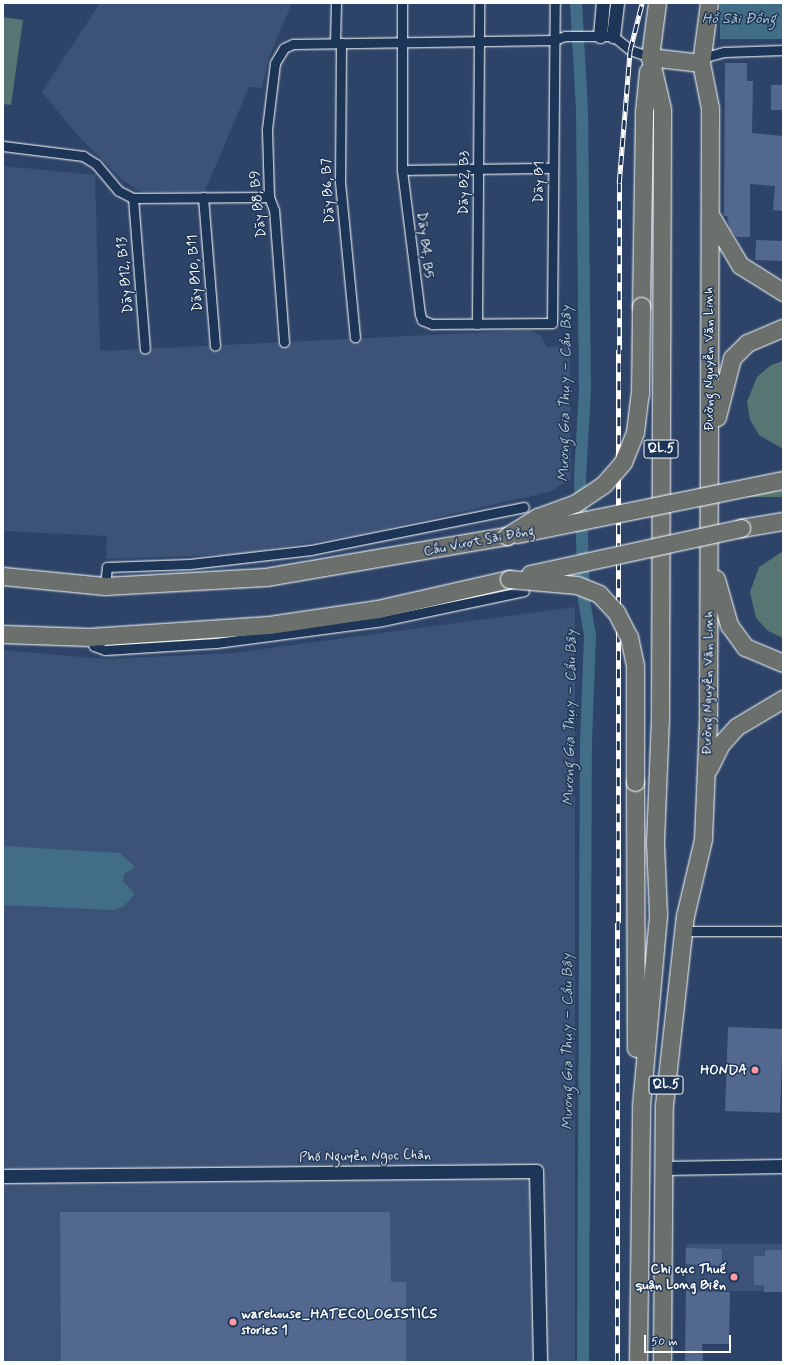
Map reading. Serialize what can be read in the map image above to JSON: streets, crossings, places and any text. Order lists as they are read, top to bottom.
{
  "streets": {
    "highway": ["Đường Nguyễn Văn Linh", "QL.5", "Cầu Vượt Sài Đồng"],
    "street": [
      "Dãy B1",
      "Dãy B2, B3",
      "Dãy B6, B7",
      "Dãy B8, B9",
      "Dãy B4, B5",
      "Dãy B10, B11",
      "Dãy B12, B13",
      "Phố Nguyễn Ngọc Chân"
    ]
  },
  "crossings": [
    ["Dãy B1", "Dãy B4, B5"],
    ["Dãy B2, B3", "Dãy B4, B5"],
    ["Dãy B6, B7", "Dãy B8, B9"]
  ],
  "water": ["Hồ Sài Đồng", "Mương Gia Thụy – Cầu Bây"],
  "places": ["HONDA", "Chi cục Thuế quận Long Biên", "warehouse_HATECOLOGISTICS stories 1"],
  "scale_bar": "50 m"
}
